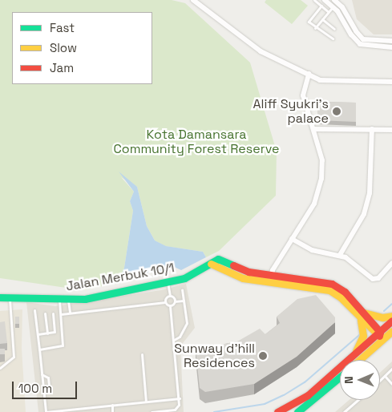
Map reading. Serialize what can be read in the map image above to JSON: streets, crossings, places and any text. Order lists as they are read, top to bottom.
{
  "streets": {
    "street": ["Jalan Merbuk 10/1"]
  },
  "parks": ["Kota Damansara Community Forest Reserve"],
  "places": ["Aliff Syukri's palace", "Sunway d'hill Residences"],
  "legend": ["Fast", "Slow", "Jam"],
  "scale_bar": "100 m",
  "north": "left"
}
